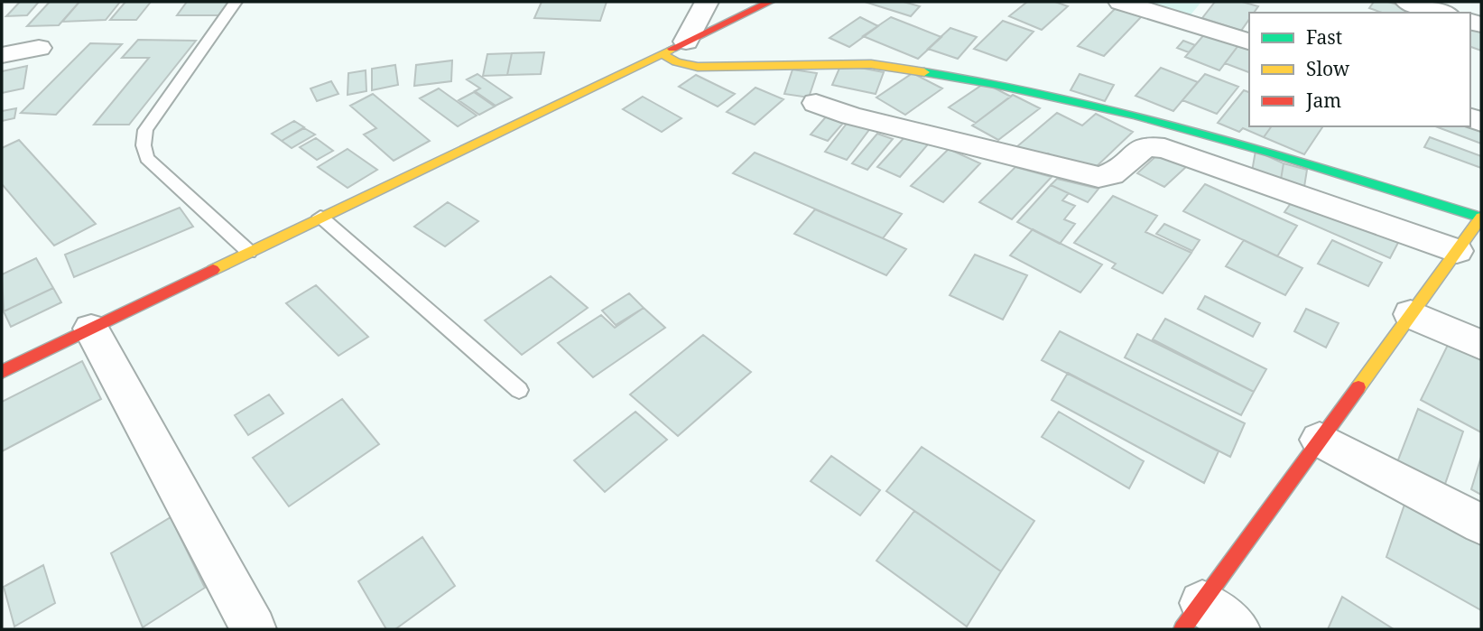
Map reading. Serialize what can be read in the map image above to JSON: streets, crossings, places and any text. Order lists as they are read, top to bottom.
{
  "legend": ["Fast", "Slow", "Jam"]
}
